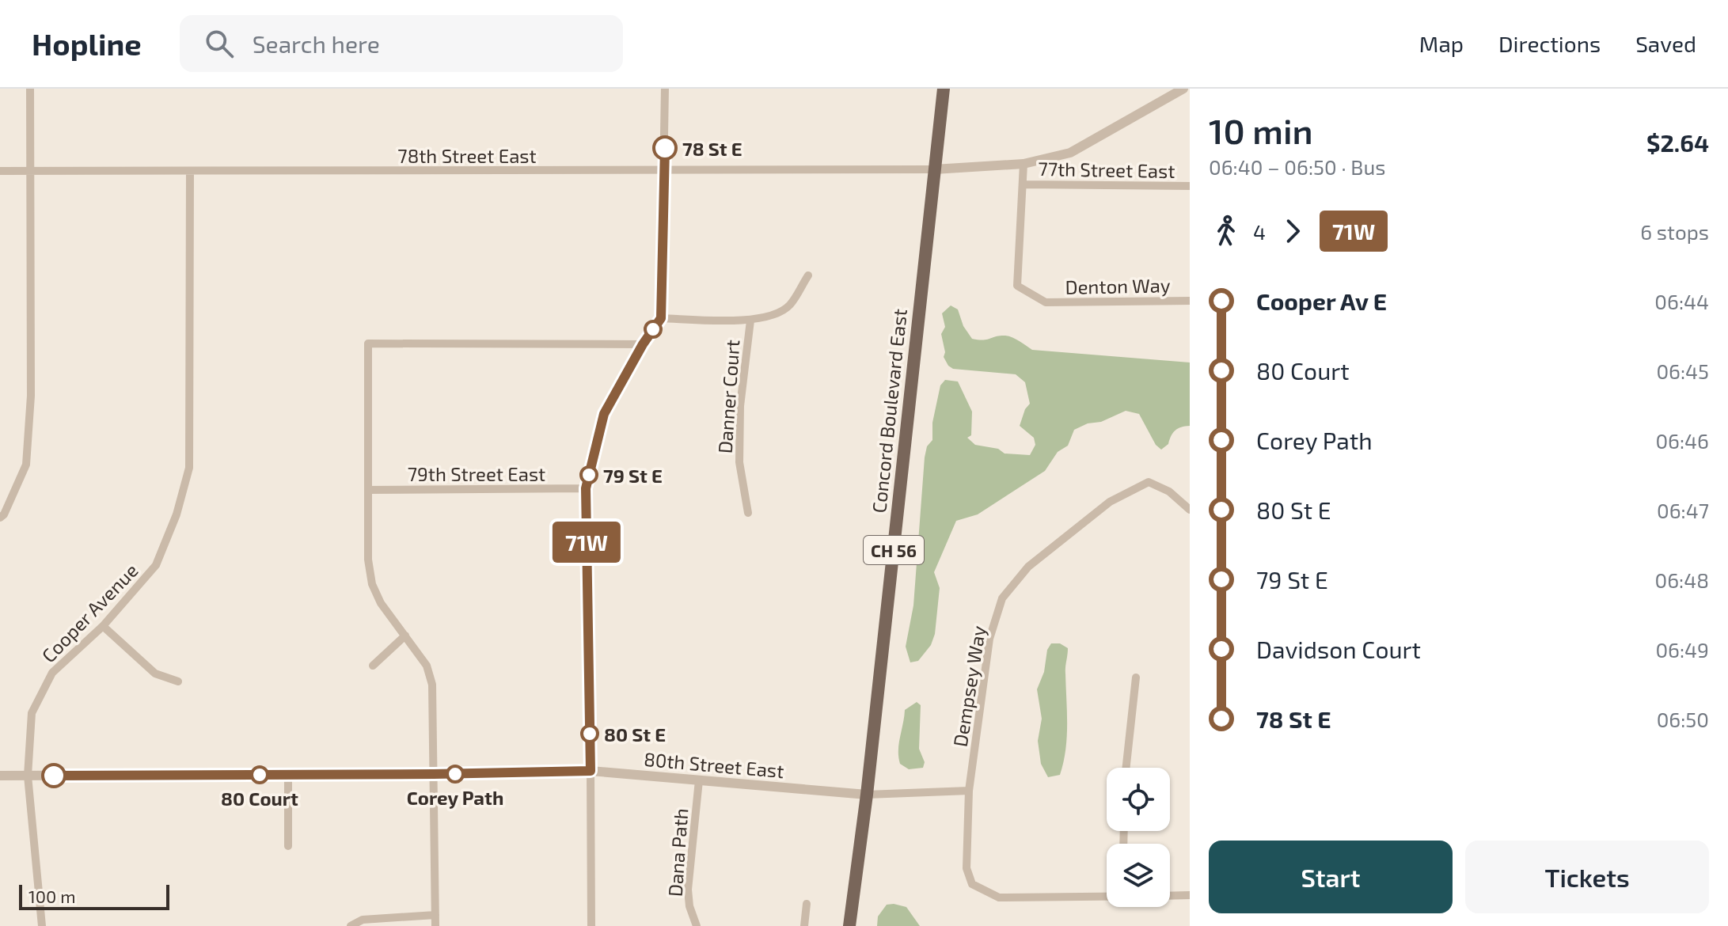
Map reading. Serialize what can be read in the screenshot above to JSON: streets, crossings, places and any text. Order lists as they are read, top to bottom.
{
  "streets": {
    "main road": ["Concord Boulevard East", "CH 56"],
    "street": [
      "78th Street East",
      "77th Street East",
      "Denton Way",
      "Danner Court",
      "79th Street East",
      "Cooper Avenue",
      "Dempsey Way",
      "80th Street East",
      "Dana Path"
    ]
  },
  "crossings": [
    ["78th Street East", "Concord Boulevard East"],
    ["78th Street East", "Cooper Avenue"],
    ["77th Street East", "Denton Way"],
    ["Concord Boulevard East", "80th Street East"],
    ["Cooper Avenue", "80th Street East"],
    ["Dempsey Way", "80th Street East"],
    ["80th Street East", "Dana Path"]
  ],
  "places": [
    "78 St E",
    "79 St E",
    "80 St E",
    "Corey Path",
    "80 Court"
  ],
  "lines": ["bus line 71W"],
  "scale_bar": "100 m",
  "page": {
    "header": "Hopline",
    "search": "Search here",
    "nav": ["Map", "Directions", "Saved"],
    "on_map": "71W",
    "heading": ["10 min", "06:40 – 06:50 · Bus", "$2.64"],
    "legs": ["4", "71W", "6 stops"],
    "list": [
      {
        "name": "Cooper Av E",
        "value": "06:44"
      },
      {
        "name": "80 Court",
        "value": "06:45"
      },
      {
        "name": "Corey Path",
        "value": "06:46"
      },
      {
        "name": "80 St E",
        "value": "06:47"
      },
      {
        "name": "79 St E",
        "value": "06:48"
      },
      {
        "name": "Davidson Court",
        "value": "06:49"
      },
      {
        "name": "78 St E",
        "value": "06:50"
      }
    ],
    "buttons": ["Start", "Tickets"],
    "scale": "100 m"
  }
}
